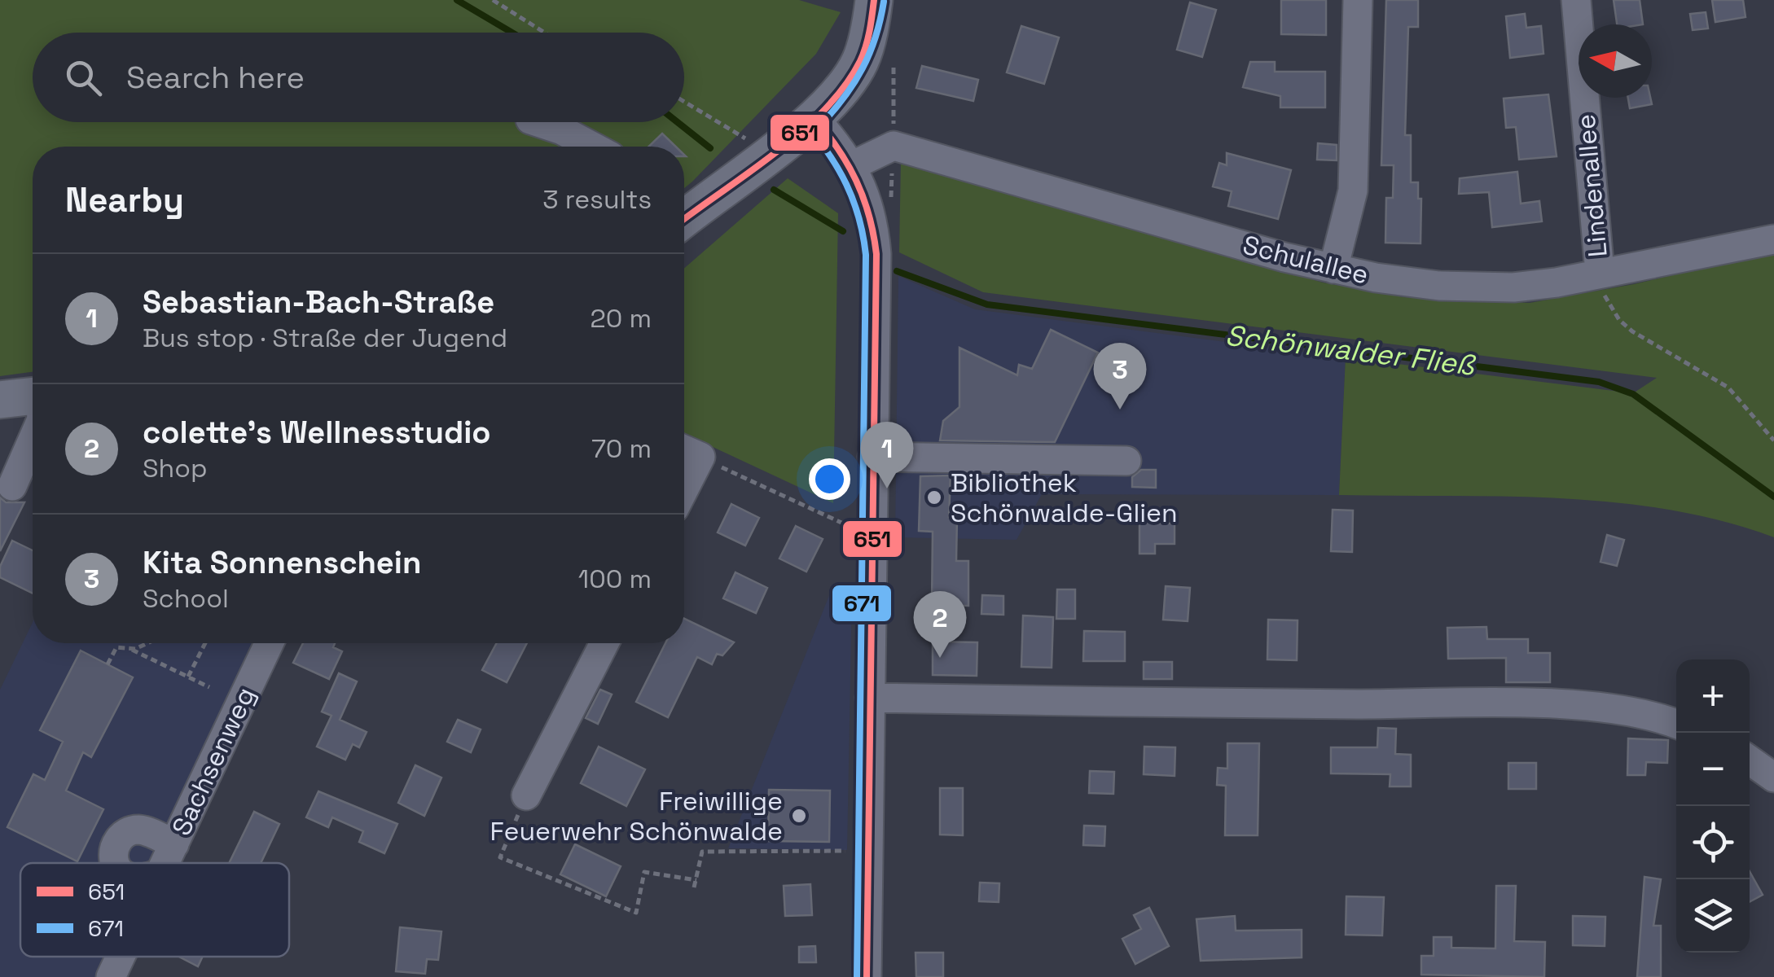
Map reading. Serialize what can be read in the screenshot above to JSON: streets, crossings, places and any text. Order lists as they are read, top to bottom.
{
  "streets": {
    "street": ["Lindenallee", "Schulallee", "Sachsenweg"]
  },
  "crossings": [
    ["Lindenallee", "Schulallee"]
  ],
  "water": ["Schönwalder Fließ"],
  "places": ["Bibliothek Schönwalde-Glien", "Freiwillige Feuerwehr Schönwalde"],
  "lines": ["transit line 651", "transit line 671"],
  "legend": ["651", "671"],
  "north": "left",
  "page": {
    "search": "Search here",
    "heading": ["Nearby", "3 results"],
    "list": [
      {
        "mark": "1",
        "name": "Sebastian-Bach-Straße",
        "note": "Bus stop · Straße der Jugend",
        "value": "20 m"
      },
      {
        "mark": "2",
        "name": "colette's Wellnesstudio",
        "note": "Shop",
        "value": "70 m"
      },
      {
        "mark": "3",
        "name": "Kita Sonnenschein",
        "note": "School",
        "value": "100 m"
      }
    ],
    "pins": ["3", "1", "2"],
    "map_buttons": ["+", "−"]
  }
}
